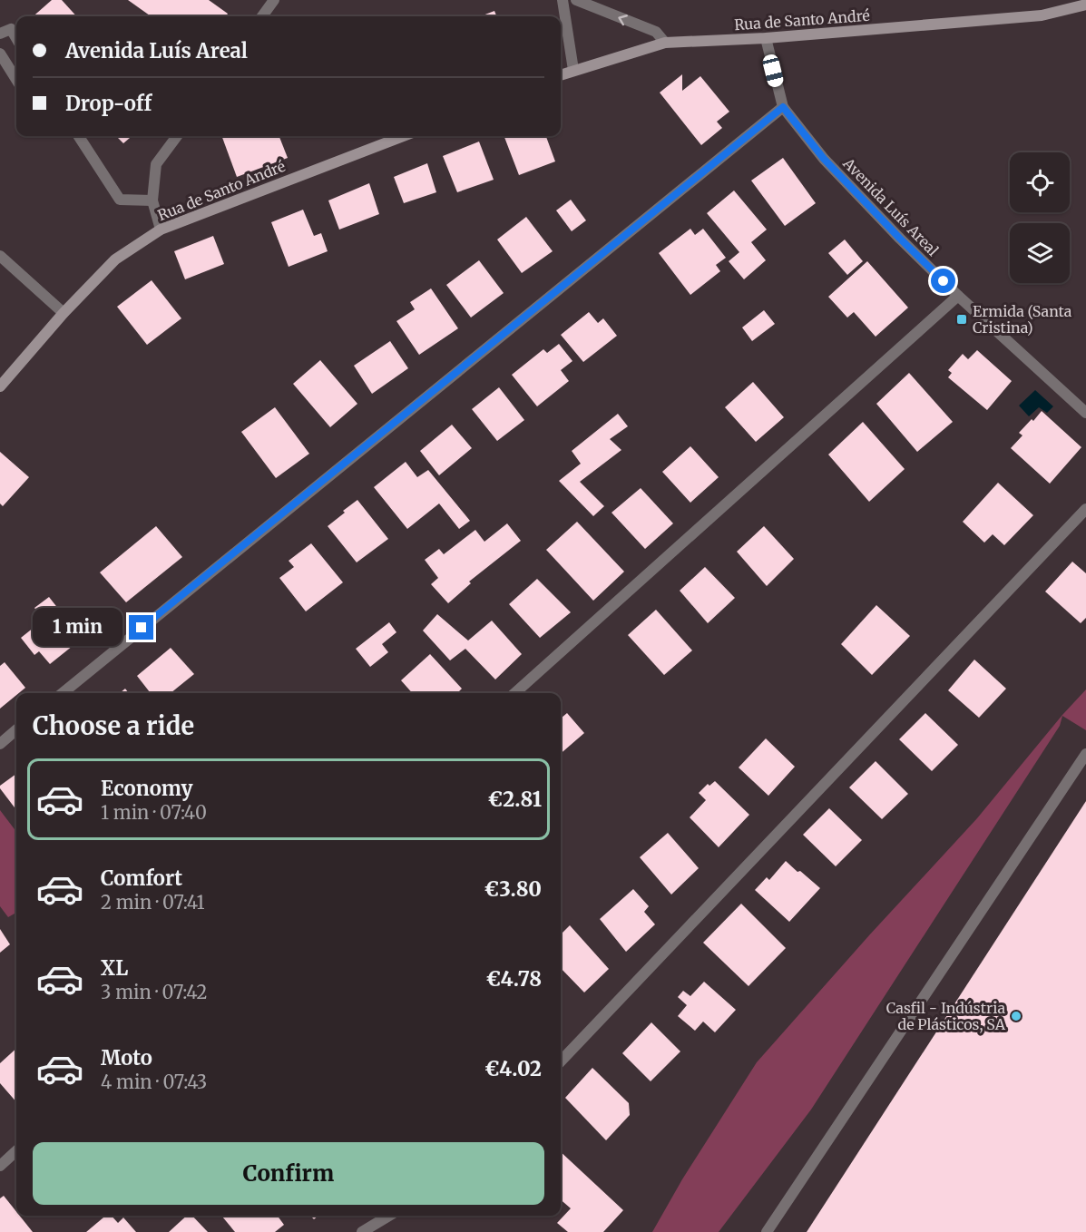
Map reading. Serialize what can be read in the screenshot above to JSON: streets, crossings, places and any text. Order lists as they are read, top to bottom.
{
  "streets": {
    "main road": ["Rua de Santo André"],
    "street": ["Avenida Luís Areal"]
  },
  "crossings": [
    ["Rua de Santo André", "Avenida Luís Areal"]
  ],
  "places": {
    "transit": ["Ermida (Santa Cristina)"],
    "other": ["Casfil - Indústria de Plásticos, SA"]
  },
  "page": {
    "banner": ["Avenida Luís Areal", "Drop-off"],
    "bubble": "1 min",
    "heading": "Choose a ride",
    "list": [
      {
        "name": "Economy",
        "note": "1 min · 07:40",
        "value": "€2.81"
      },
      {
        "name": "Comfort",
        "note": "2 min · 07:41",
        "value": "€3.80"
      },
      {
        "name": "XL",
        "note": "3 min · 07:42",
        "value": "€4.78"
      },
      {
        "name": "Moto",
        "note": "4 min · 07:43",
        "value": "€4.02"
      }
    ],
    "buttons": "Confirm"
  }
}
